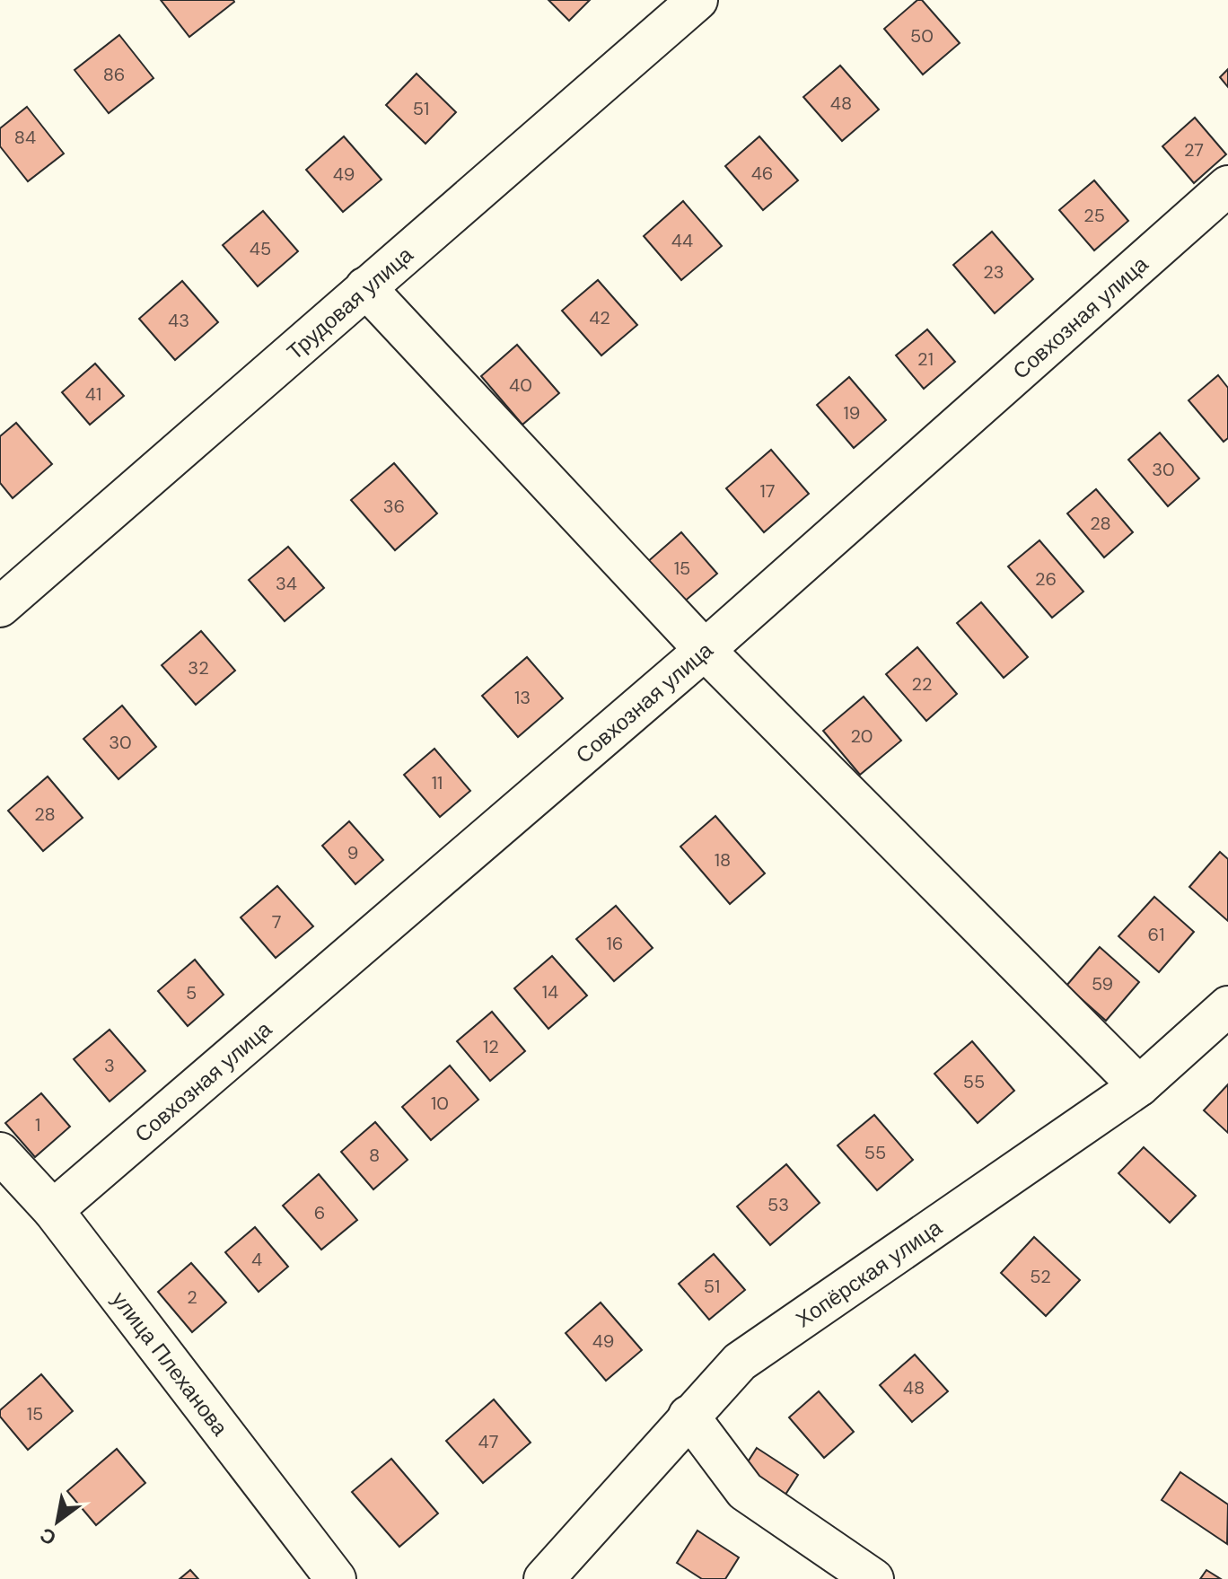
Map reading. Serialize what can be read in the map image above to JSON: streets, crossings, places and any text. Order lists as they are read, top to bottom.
{
  "streets": {
    "street": [
      "Трудовая улица",
      "Совхозная улица",
      "Хопёрская улица",
      "улица Плеханова"
    ]
  },
  "crossings": [
    ["Совхозная улица", "улица Плеханова"]
  ],
  "house_numbers": [
    "50",
    "86",
    "48",
    "51",
    "84",
    "27",
    "46",
    "49",
    "25",
    "44",
    "45",
    "23",
    "42",
    "43",
    "21",
    "40",
    "41",
    "19",
    "30",
    "17",
    "36",
    "28",
    "15",
    "26",
    "34",
    "32",
    "22",
    "13",
    "20",
    "30",
    "11",
    "28",
    "9",
    "18",
    "7",
    "61",
    "16",
    "59",
    "14",
    "5",
    "12",
    "3",
    "55",
    "10",
    "1",
    "55",
    "8",
    "53",
    "6",
    "4",
    "52",
    "51",
    "2",
    "49",
    "48",
    "15",
    "47"
  ],
  "north": "bottom left"
}
